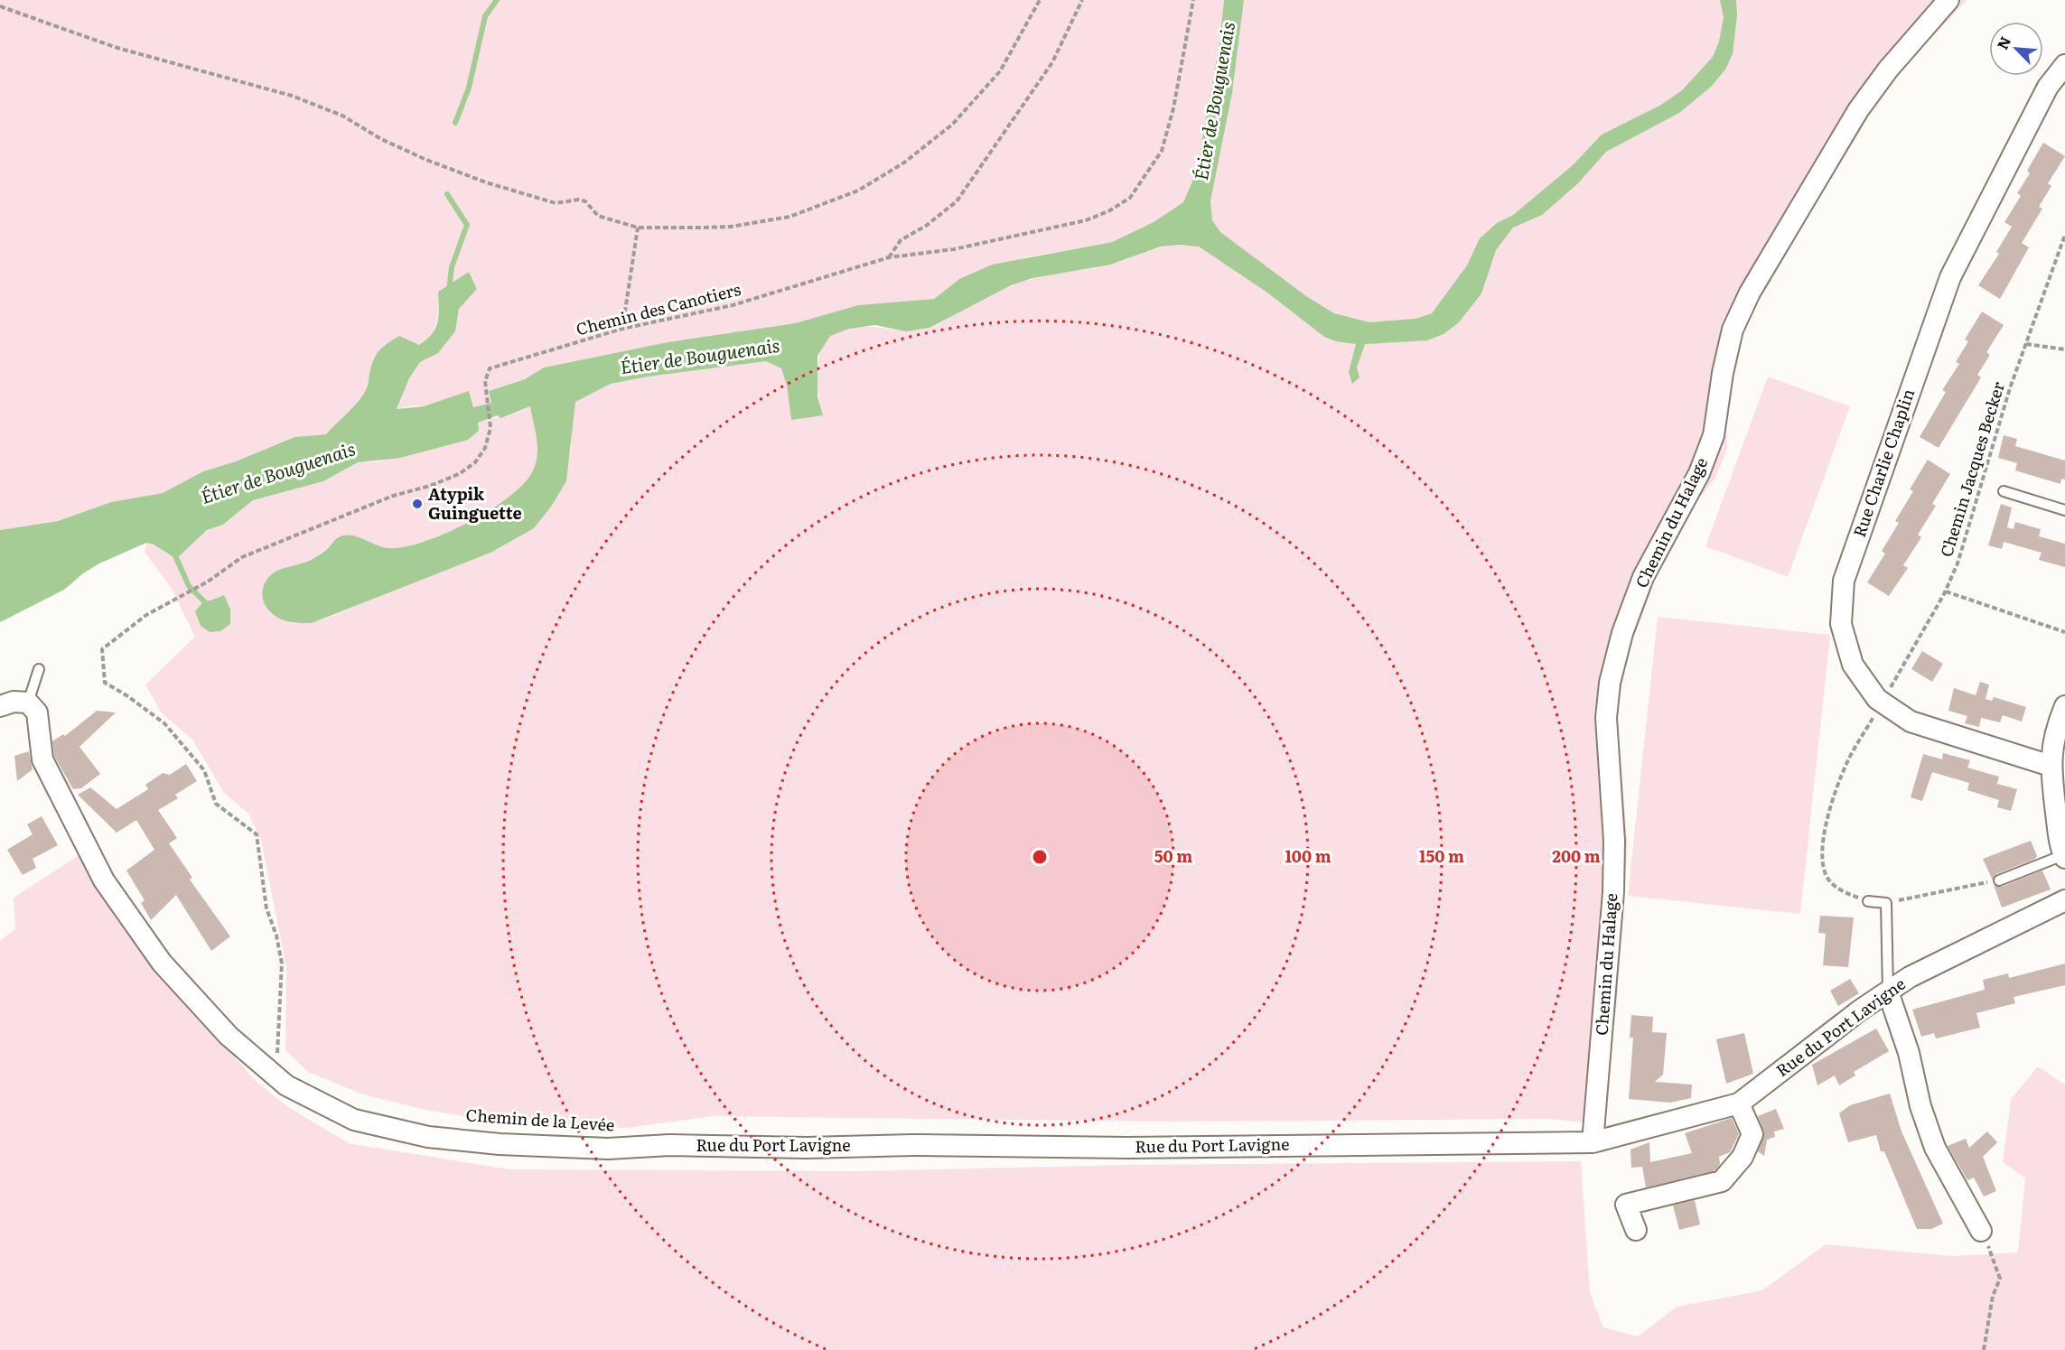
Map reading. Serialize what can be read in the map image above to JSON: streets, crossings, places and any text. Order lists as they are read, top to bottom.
{
  "streets": {
    "street": ["Rue Charlie Chaplin", "Chemin du Halage", "Rue du Port Lavigne"],
    "path": ["Chemin des Canotiers", "Chemin Jacques Becker"]
  },
  "crossings": [
    ["Rue Charlie Chaplin", "Chemin Jacques Becker"],
    ["Chemin du Halage", "Rue du Port Lavigne"]
  ],
  "water": ["Étier de Bouguenais"],
  "places": ["Atypik Guinguette"],
  "north": "top left",
  "rings": [
    "50 m",
    "100 m",
    "150 m",
    "200 m"
  ]
}
